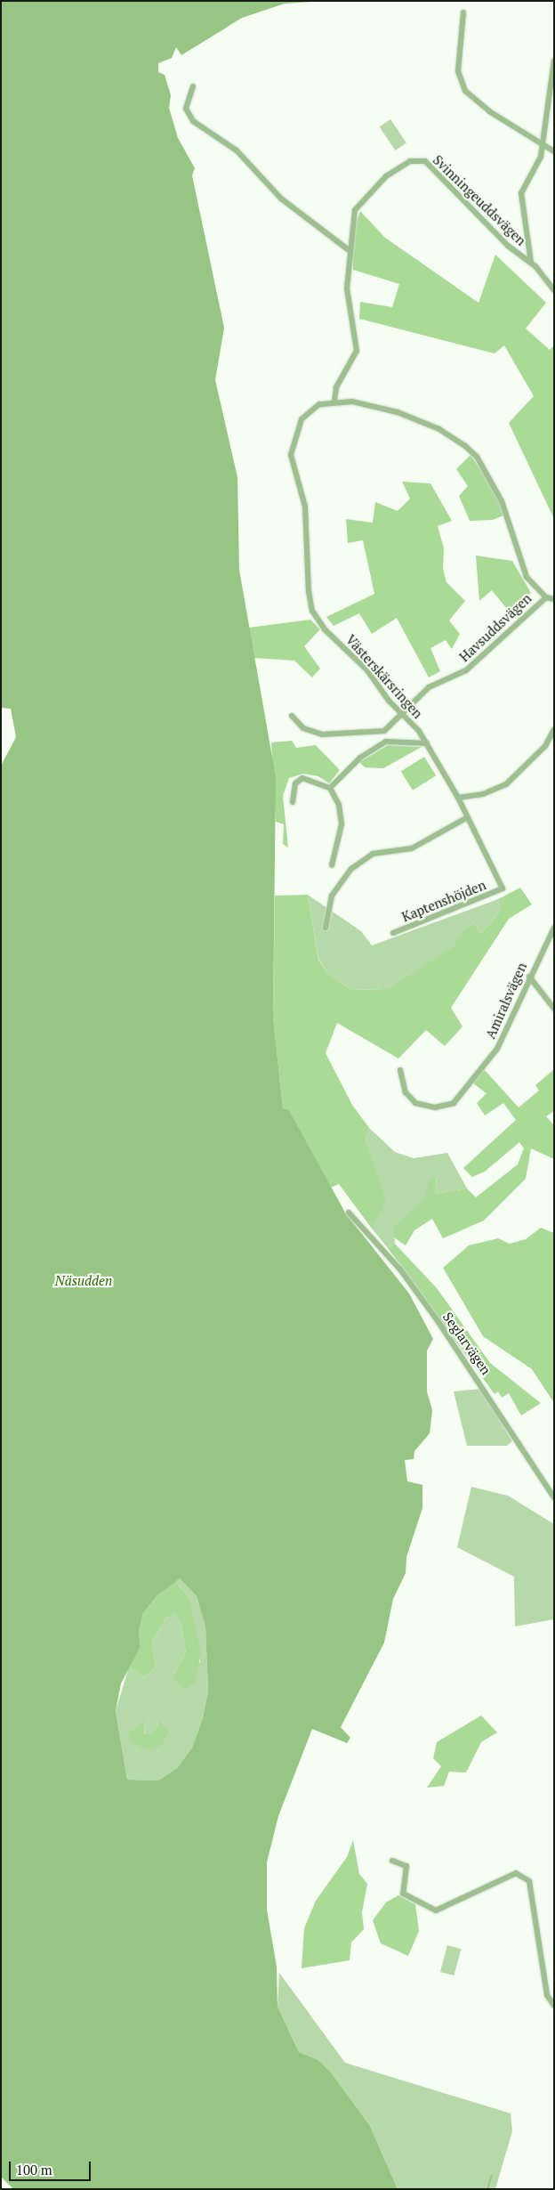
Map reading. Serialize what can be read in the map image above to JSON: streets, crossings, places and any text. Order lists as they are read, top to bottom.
{
  "streets": {
    "street": [
      "Svinningeuddsvägen",
      "Havsuddsvägen",
      "Västerskärsringen",
      "Kaptenshöjden",
      "Amiralsvägen",
      "Seglarvägen"
    ]
  },
  "crossings": [
    ["Svinningeuddsvägen", "Västerskärsringen"],
    ["Havsuddsvägen", "Västerskärsringen"],
    ["Västerskärsringen", "Kaptenshöjden"]
  ],
  "parks": ["Näsudden"],
  "scale_bar": "100 m"
}
